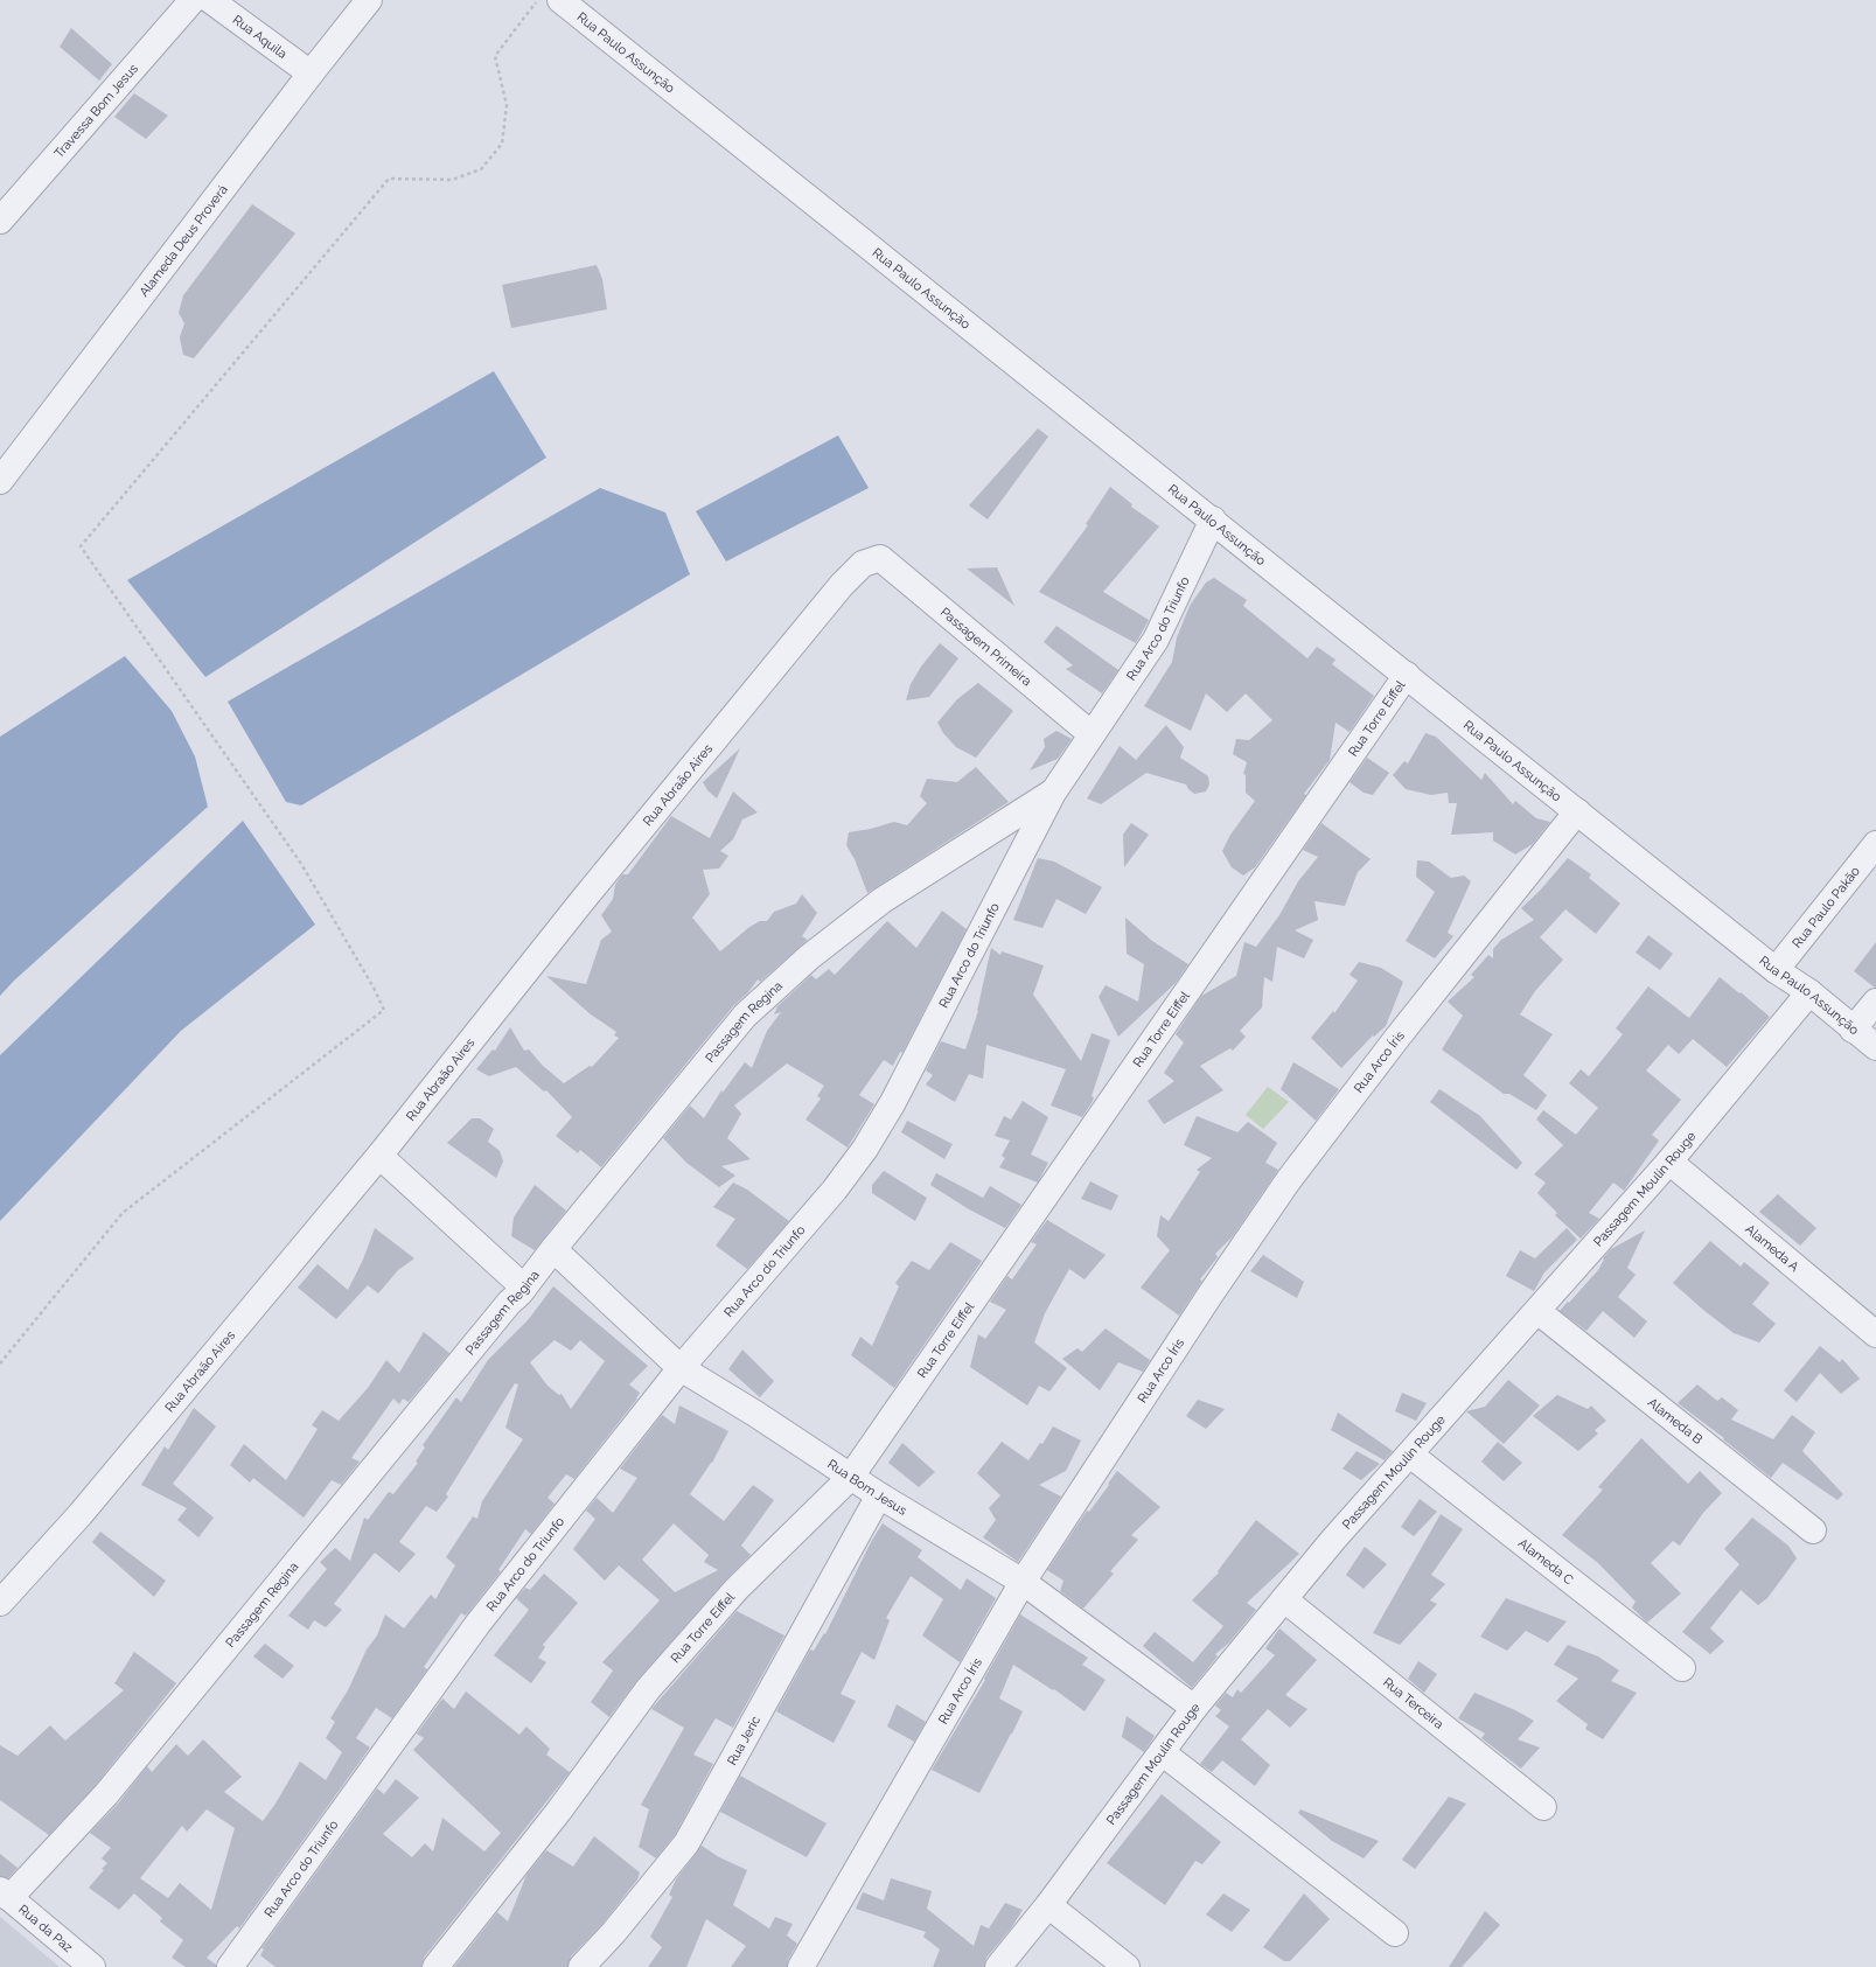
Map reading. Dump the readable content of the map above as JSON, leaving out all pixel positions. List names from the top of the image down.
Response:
{
  "streets": {
    "street": [
      "Rua Aquila",
      "Rua Paulo Assunção",
      "Travessa Bom Jesus",
      "Alameda Deus Proverá",
      "Rua Arco do Triunfo",
      "Passagem Primeira",
      "Rua Torre Eiffel",
      "Rua Abraão Aires",
      "Rua Paulo Pakão",
      "Passagem Regina",
      "Rua Arco Íris",
      "Passagem Moulin Rouge",
      "Alameda A",
      "Alameda B",
      "Rua Bom Jesus",
      "Alameda C",
      "Rua Terceira",
      "Rua Jeric",
      "Rua da Paz"
    ]
  },
  "crossings": [
    ["Rua Aquila", "Alameda Deus Proverá"],
    ["Rua Paulo Assunção", "Rua Arco do Triunfo"],
    ["Rua Paulo Assunção", "Rua Torre Eiffel"],
    ["Rua Paulo Assunção", "Rua Paulo Pakão"],
    ["Rua Paulo Assunção", "Rua Arco Íris"],
    ["Rua Paulo Assunção", "Passagem Moulin Rouge"],
    ["Rua Arco do Triunfo", "Passagem Primeira"],
    ["Rua Arco do Triunfo", "Passagem Regina"],
    ["Rua Arco do Triunfo", "Rua Bom Jesus"],
    ["Passagem Primeira", "Rua Abraão Aires"],
    ["Rua Torre Eiffel", "Rua Bom Jesus"],
    ["Passagem Regina", "Rua Bom Jesus"],
    ["Passagem Regina", "Rua da Paz"],
    ["Rua Arco Íris", "Rua Bom Jesus"],
    ["Passagem Moulin Rouge", "Alameda A"],
    ["Passagem Moulin Rouge", "Alameda B"],
    ["Passagem Moulin Rouge", "Rua Bom Jesus"],
    ["Passagem Moulin Rouge", "Alameda C"],
    ["Passagem Moulin Rouge", "Rua Terceira"],
    ["Rua Bom Jesus", "Rua Jeric"]
  ]
}
